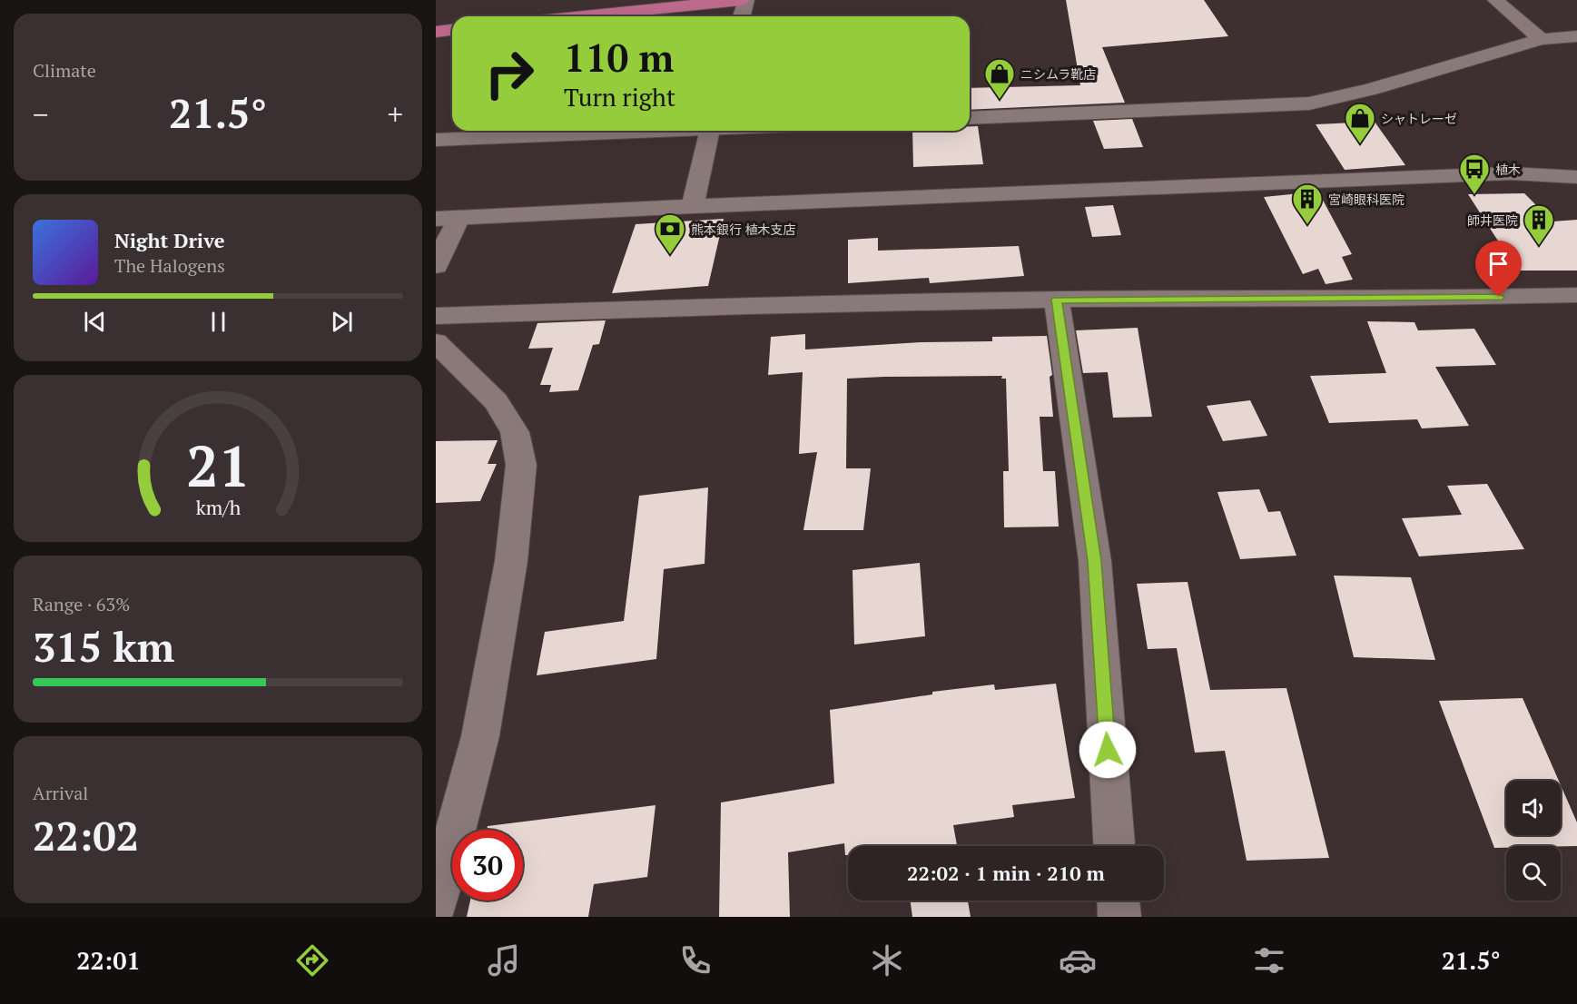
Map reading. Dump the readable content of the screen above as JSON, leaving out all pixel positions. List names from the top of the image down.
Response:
{
  "places": {
    "shop": ["ニシムラ靴店", "シャトレーゼ"],
    "bus stop": ["植木"],
    "building": ["宮崎眼科医院", "師井医院"],
    "bank": ["熊本銀行 植木支店"]
  },
  "page": {
    "tile": [
      "Climate",
      ["Range · 63%", "315 km"],
      ["Arrival", "22:02"]
    ],
    "turn": ["110 m", "Turn right"],
    "heat": ["−", "21.5°", "+"],
    "song": ["Night Drive", "The Halogens"],
    "limit": "30",
    "trip": "22:02 · 1 min · 210 m",
    "tabs": ["22:01", "21.5°"],
    "gauge": ["21", "km/h"]
  }
}
